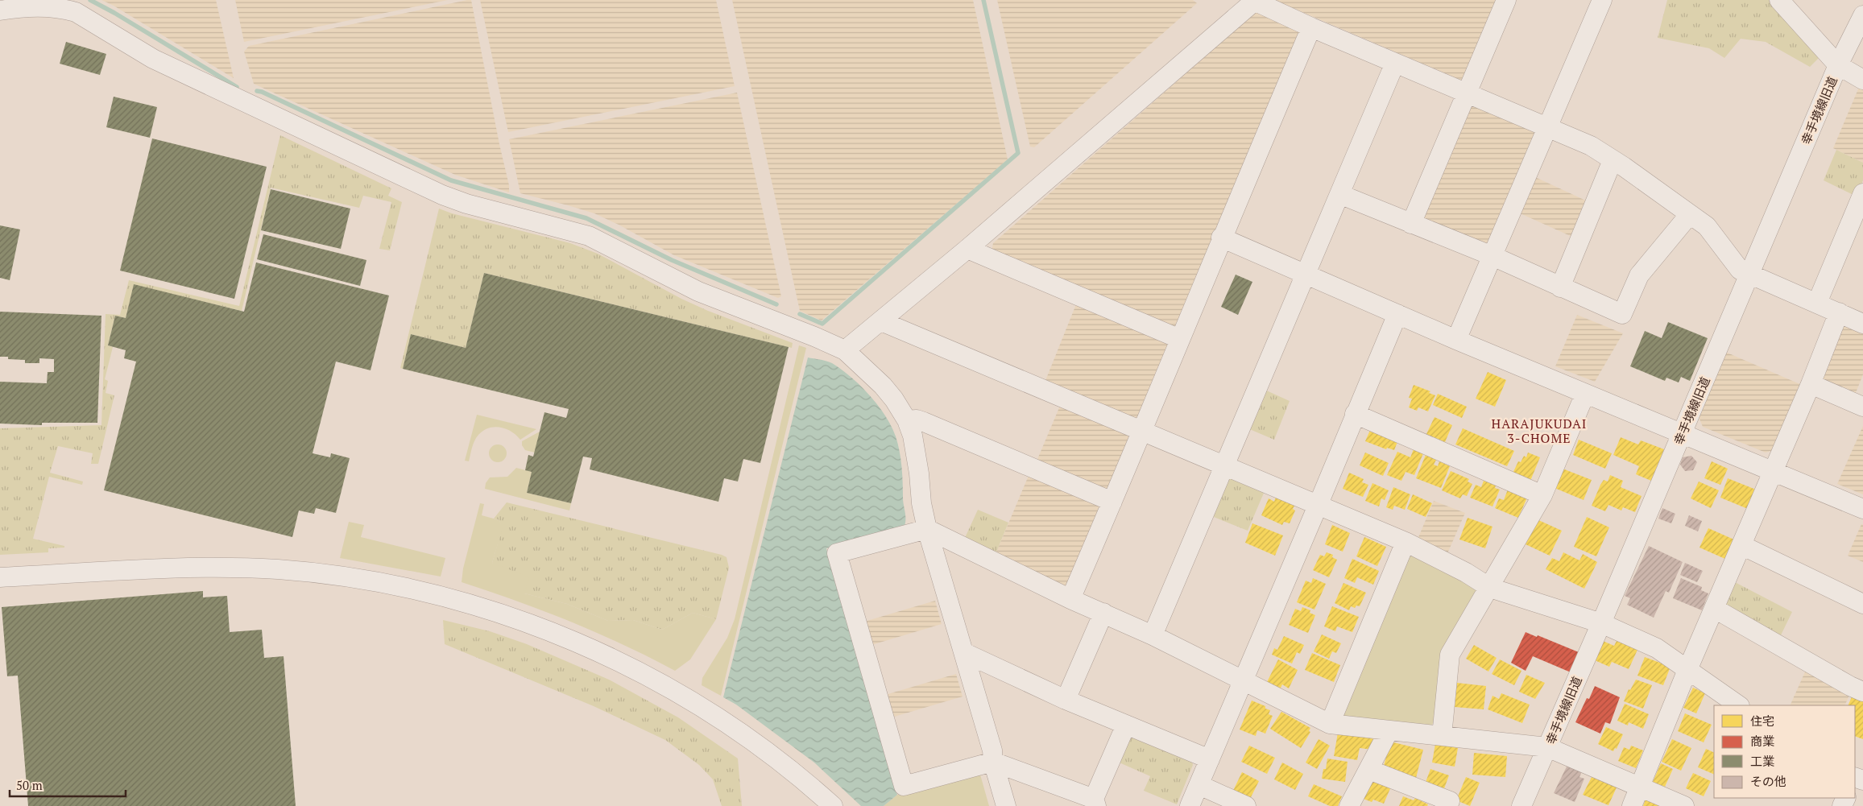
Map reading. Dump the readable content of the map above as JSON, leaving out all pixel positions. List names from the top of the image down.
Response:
{
  "streets": {
    "street": ["幸手境線旧道"]
  },
  "districts": ["HARAJUKUDAI 3-CHOME"],
  "legend": [
    "住宅",
    "商業",
    "工業",
    "その他"
  ],
  "scale_bar": "50 m"
}
